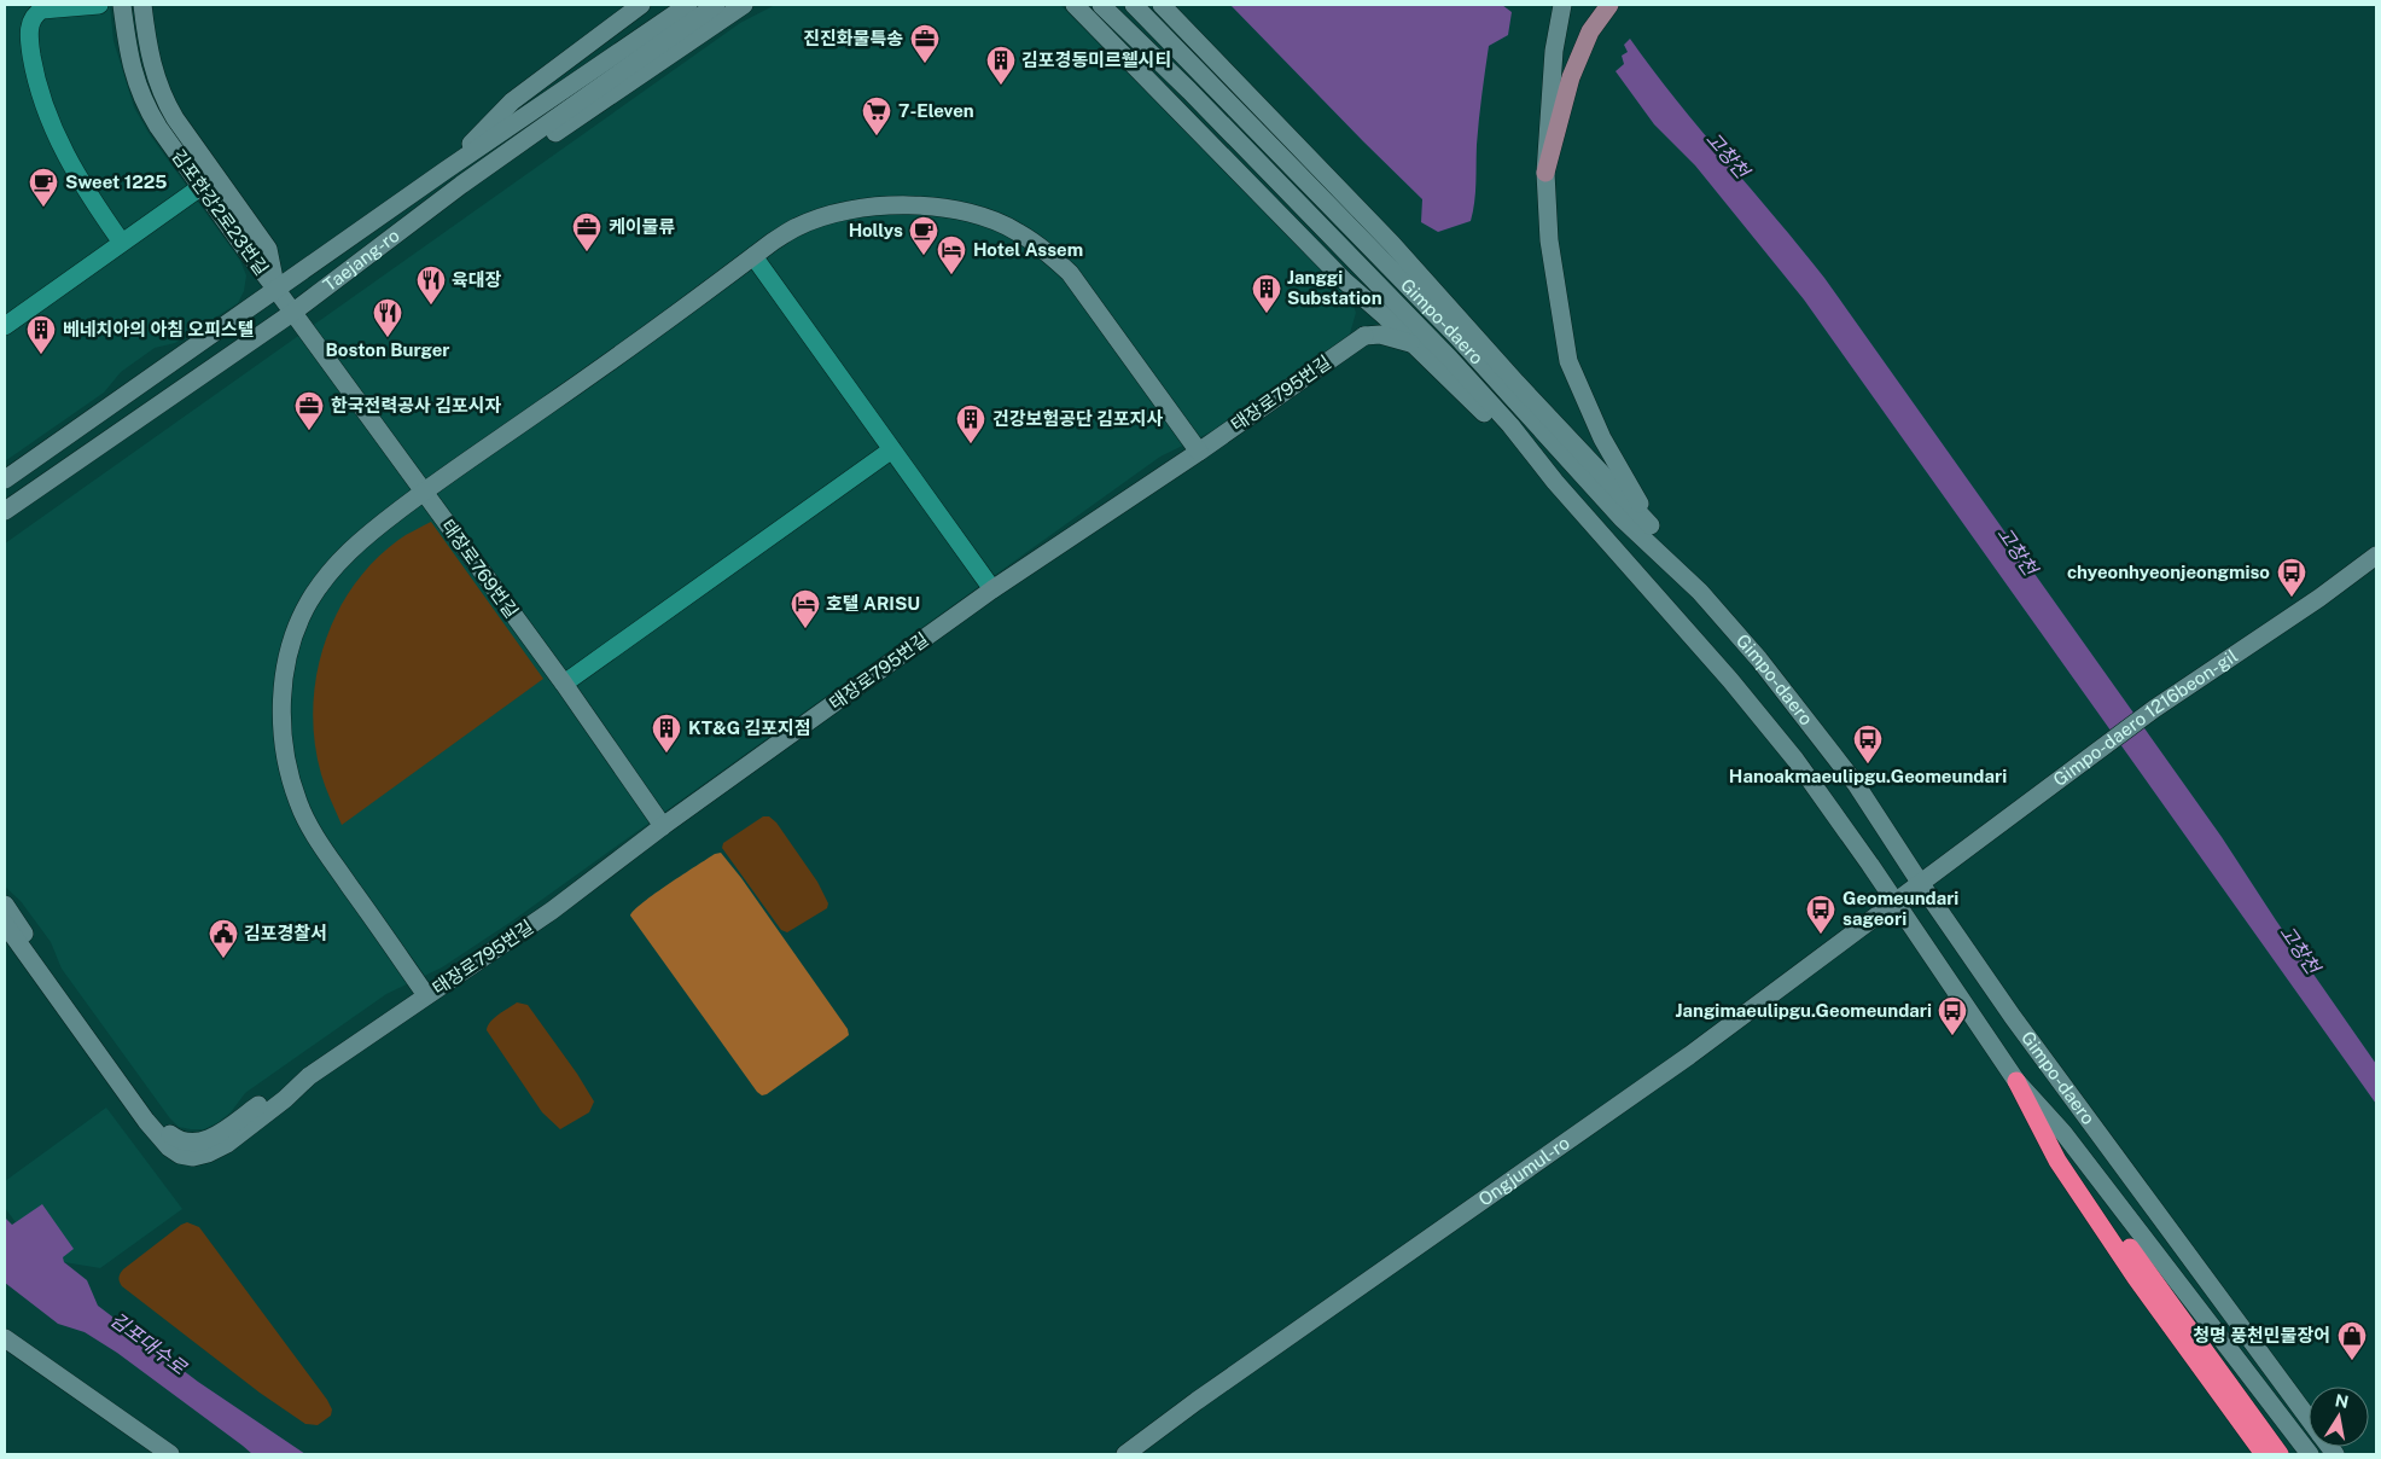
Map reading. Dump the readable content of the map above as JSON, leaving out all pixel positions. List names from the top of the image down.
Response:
{
  "streets": {
    "street": [
      "김포한강2로23번길",
      "Taejang-ro",
      "Gimpo-daero",
      "태장로795번길",
      "태장로769번길",
      "Gimpo-daero 1216beon-gil",
      "Ongjumul-ro"
    ]
  },
  "crossings": [
    ["김포한강2로23번길", "Taejang-ro"],
    ["김포한강2로23번길", "태장로769번길"],
    ["Taejang-ro", "태장로769번길"],
    ["Gimpo-daero", "Gimpo-daero 1216beon-gil"],
    ["Gimpo-daero", "Ongjumul-ro"],
    ["태장로795번길", "태장로769번길"],
    ["Gimpo-daero 1216beon-gil", "Ongjumul-ro"]
  ],
  "water": ["고창천", "김포대수로"],
  "places": {
    "office": ["진진화물특송", "케이물류", "한국전력공사 김포시자"],
    "building": [
      "김포경동미르웰시티",
      "Janggi Substation",
      "베네치아의 아침 오피스텔",
      "건강보험공단 김포지사",
      "KT&G 김포지점"
    ],
    "supermarket": ["7-Eleven"],
    "cafe": ["Sweet 1225", "Hollys"],
    "hotel": ["Hotel Assem", "호텔 ARISU"],
    "restaurant": ["육대장", "Boston Burger"],
    "bus stop": [
      "chyeonhyeonjeongmiso",
      "Hanoakmaeulipgu.Geomeundari",
      "Geomeundari sageori",
      "Jangimaeulipgu.Geomeundari"
    ],
    "public building": ["김포경찰서"],
    "shop": ["청명 풍천민물장어"]
  },
  "north": "top"
}
